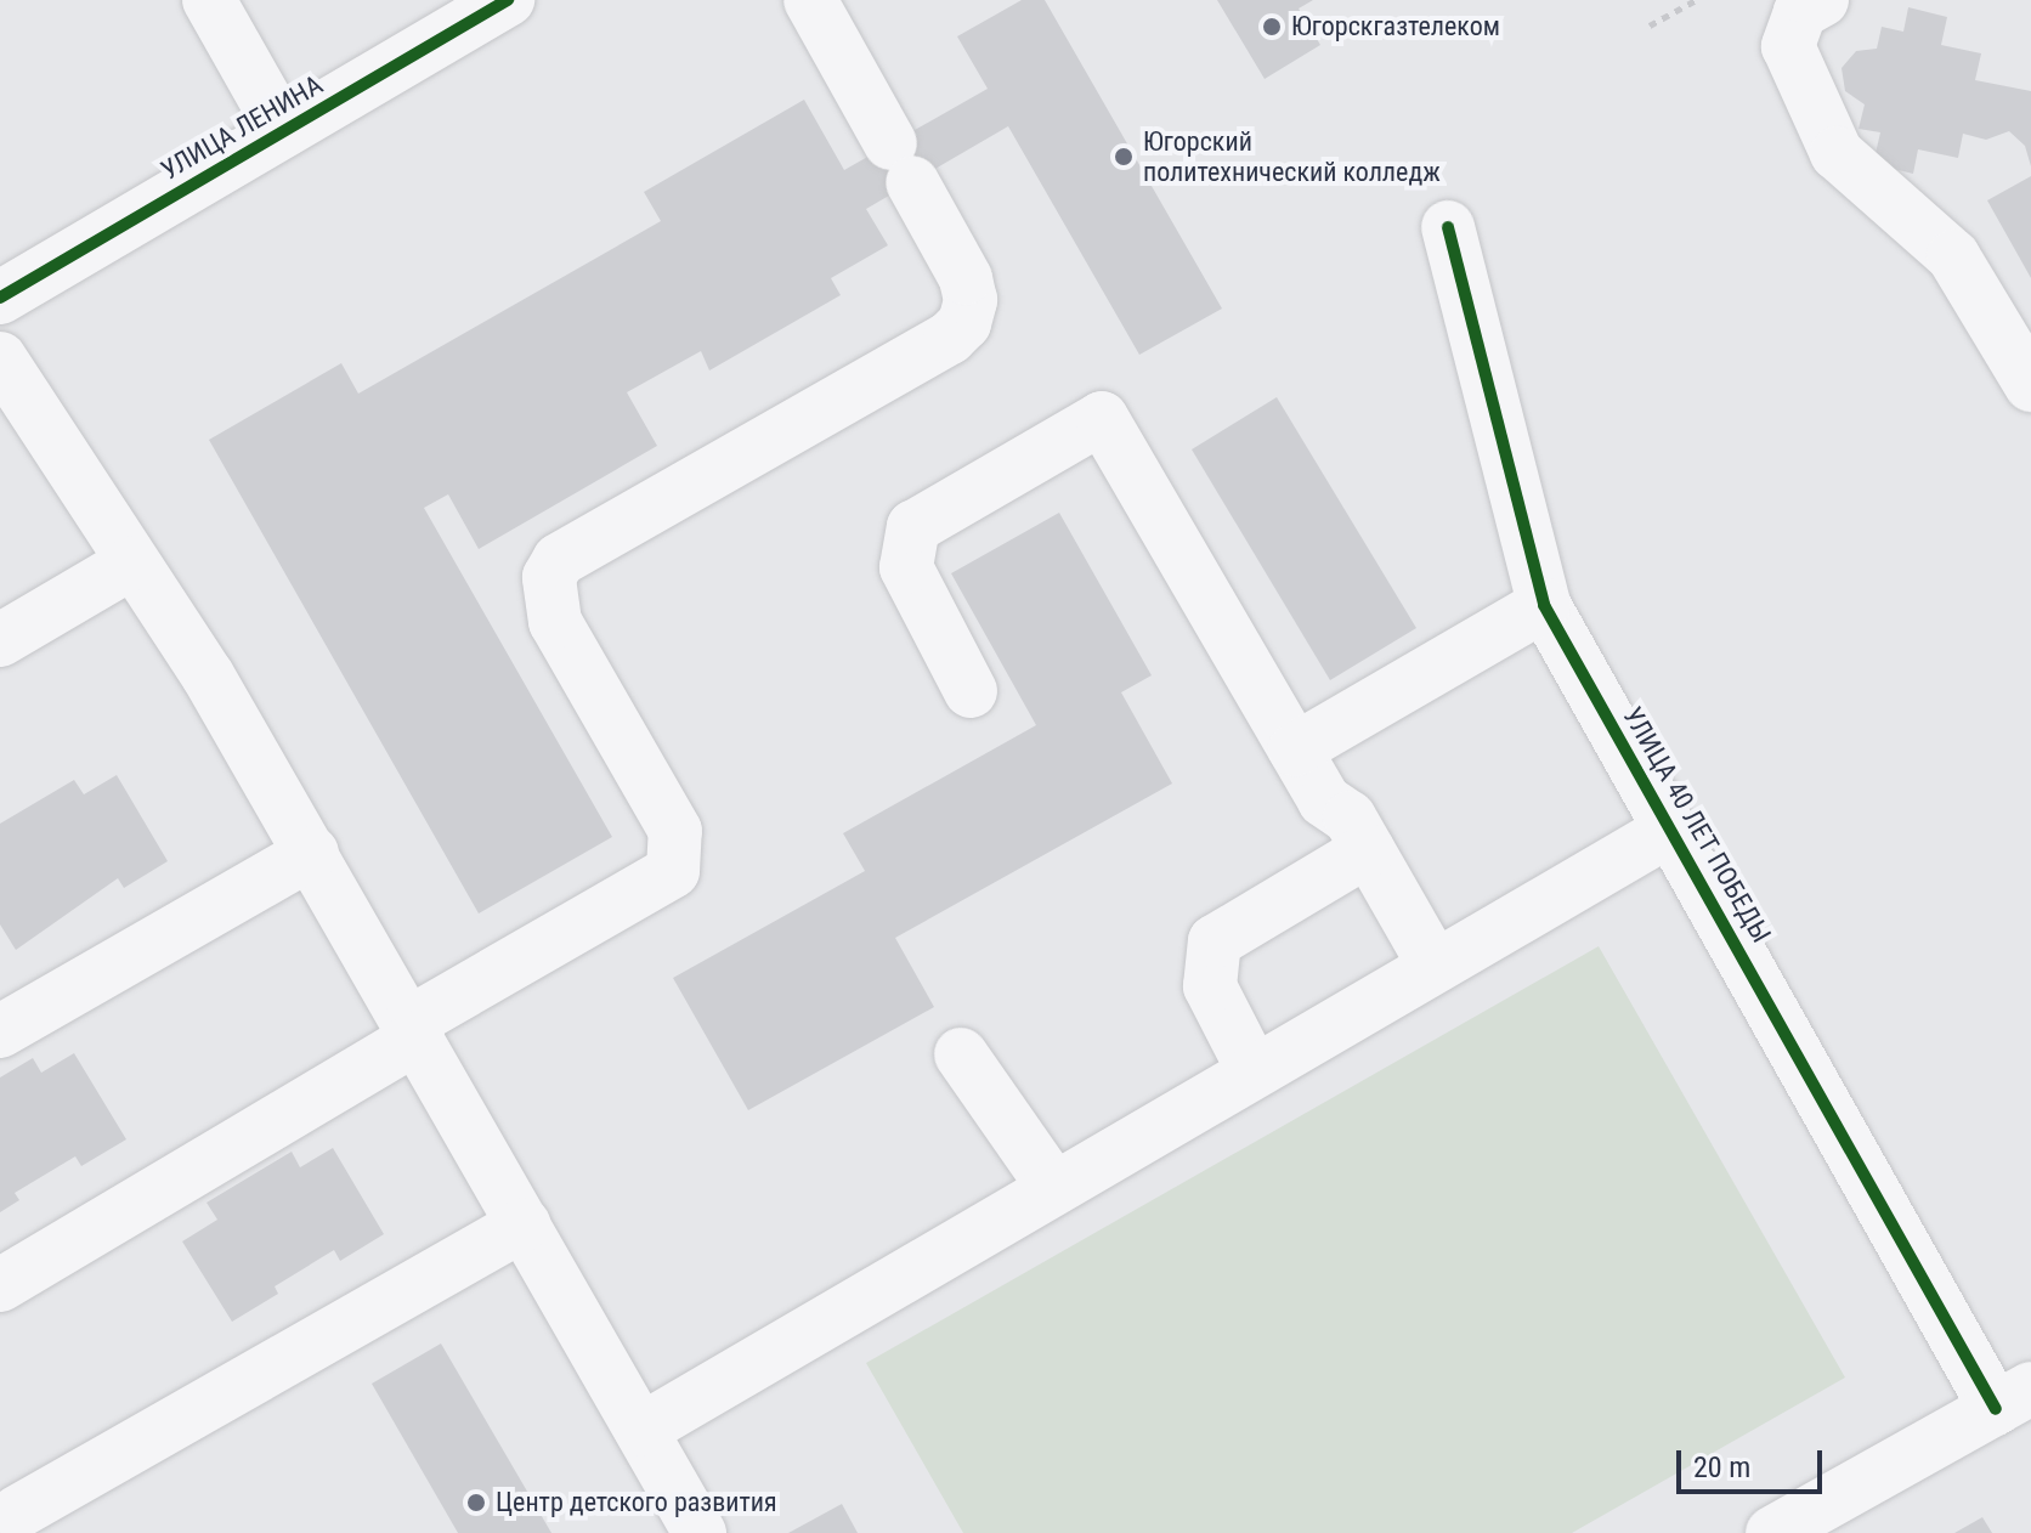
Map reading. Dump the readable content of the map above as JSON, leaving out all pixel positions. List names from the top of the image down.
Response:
{
  "streets": {
    "street": ["УЛИЦА ЛЕНИНА", "УЛИЦА 40 ЛЕТ ПОБЕДЫ"]
  },
  "places": ["Югорскгазтелеком", "Югорский политехнический колледж", "Центр детского развития"],
  "scale_bar": "20 m"
}
